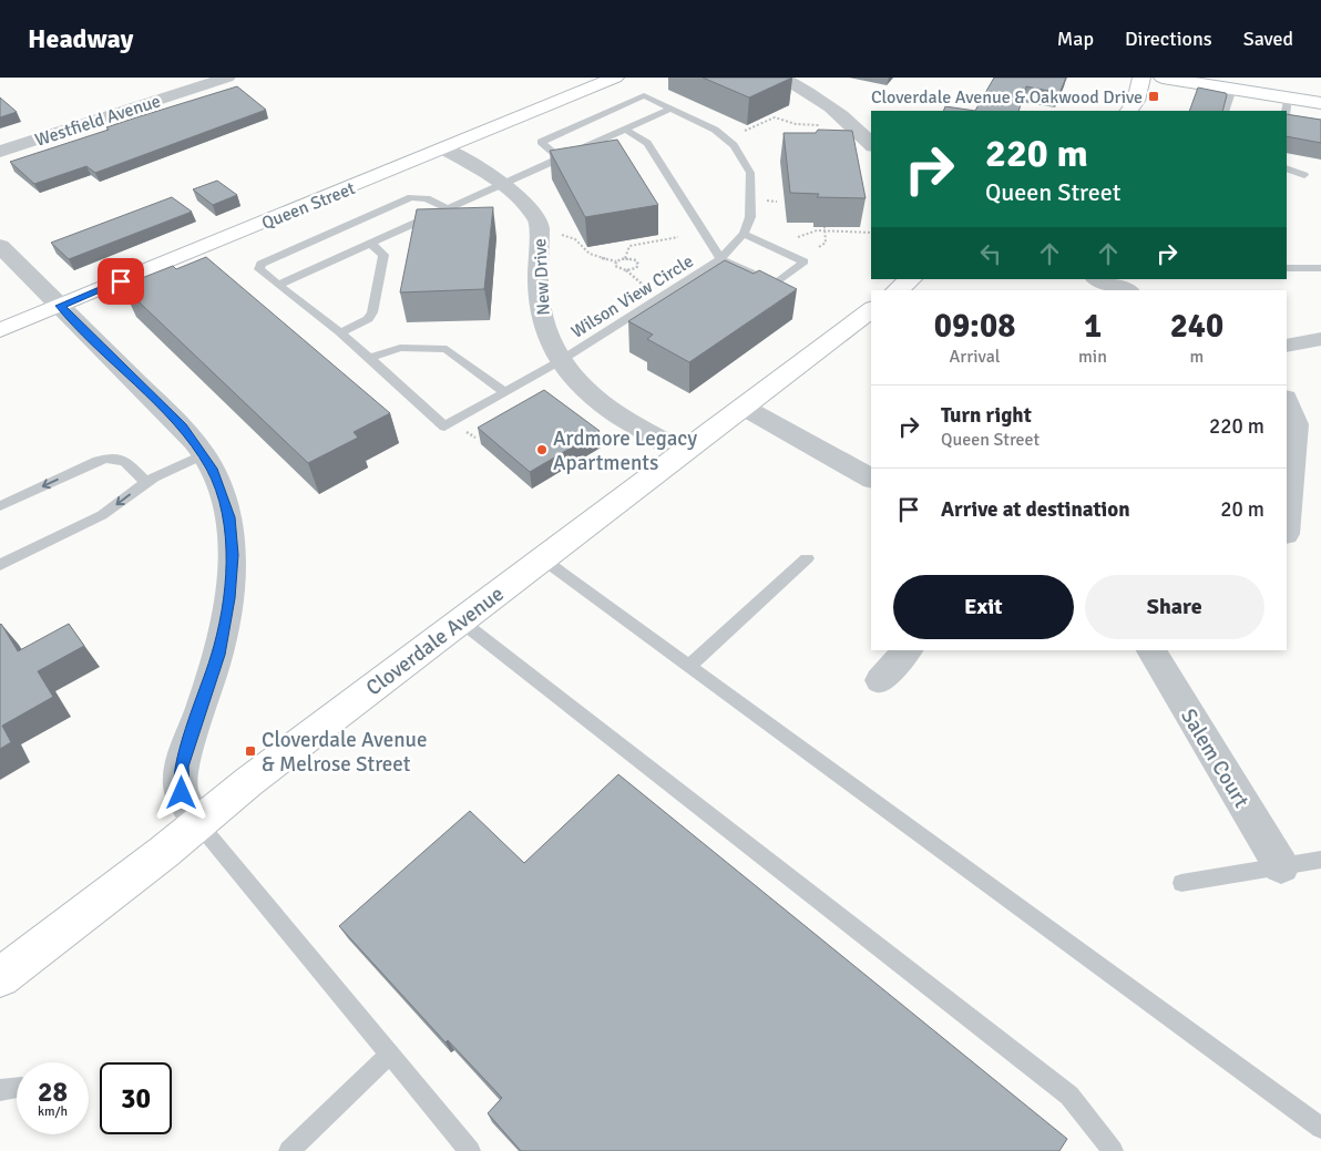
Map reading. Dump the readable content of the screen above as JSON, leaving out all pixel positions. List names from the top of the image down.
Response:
{
  "streets": {
    "street": [
      "Westfield Avenue",
      "Queen Street",
      "New Drive",
      "Cloverdale Avenue",
      "Salem Court"
    ],
    "lane": ["Wilson View Circle"]
  },
  "crossings": [
    ["Queen Street", "New Drive"],
    ["New Drive", "Wilson View Circle"],
    ["New Drive", "Cloverdale Avenue"]
  ],
  "places": {
    "transit": ["Cloverdale Avenue & Oakwood Drive", "Cloverdale Avenue & Melrose Street"],
    "other": ["Ardmore Legacy Apartments"]
  },
  "page": {
    "header": "Headway",
    "nav": ["Map", "Directions", "Saved"],
    "turn": ["220 m", "Queen Street"],
    "eta": [
      "09:08",
      "Arrival",
      "1",
      "min",
      "240",
      "m"
    ],
    "list": [
      {
        "name": "Turn right",
        "note": "Queen Street",
        "value": "220 m"
      },
      {
        "name": "Arrive at destination",
        "value": "20 m"
      }
    ],
    "buttons": ["Exit", "Share"],
    "speed": "28 km/h",
    "limit": "30"
  }
}
